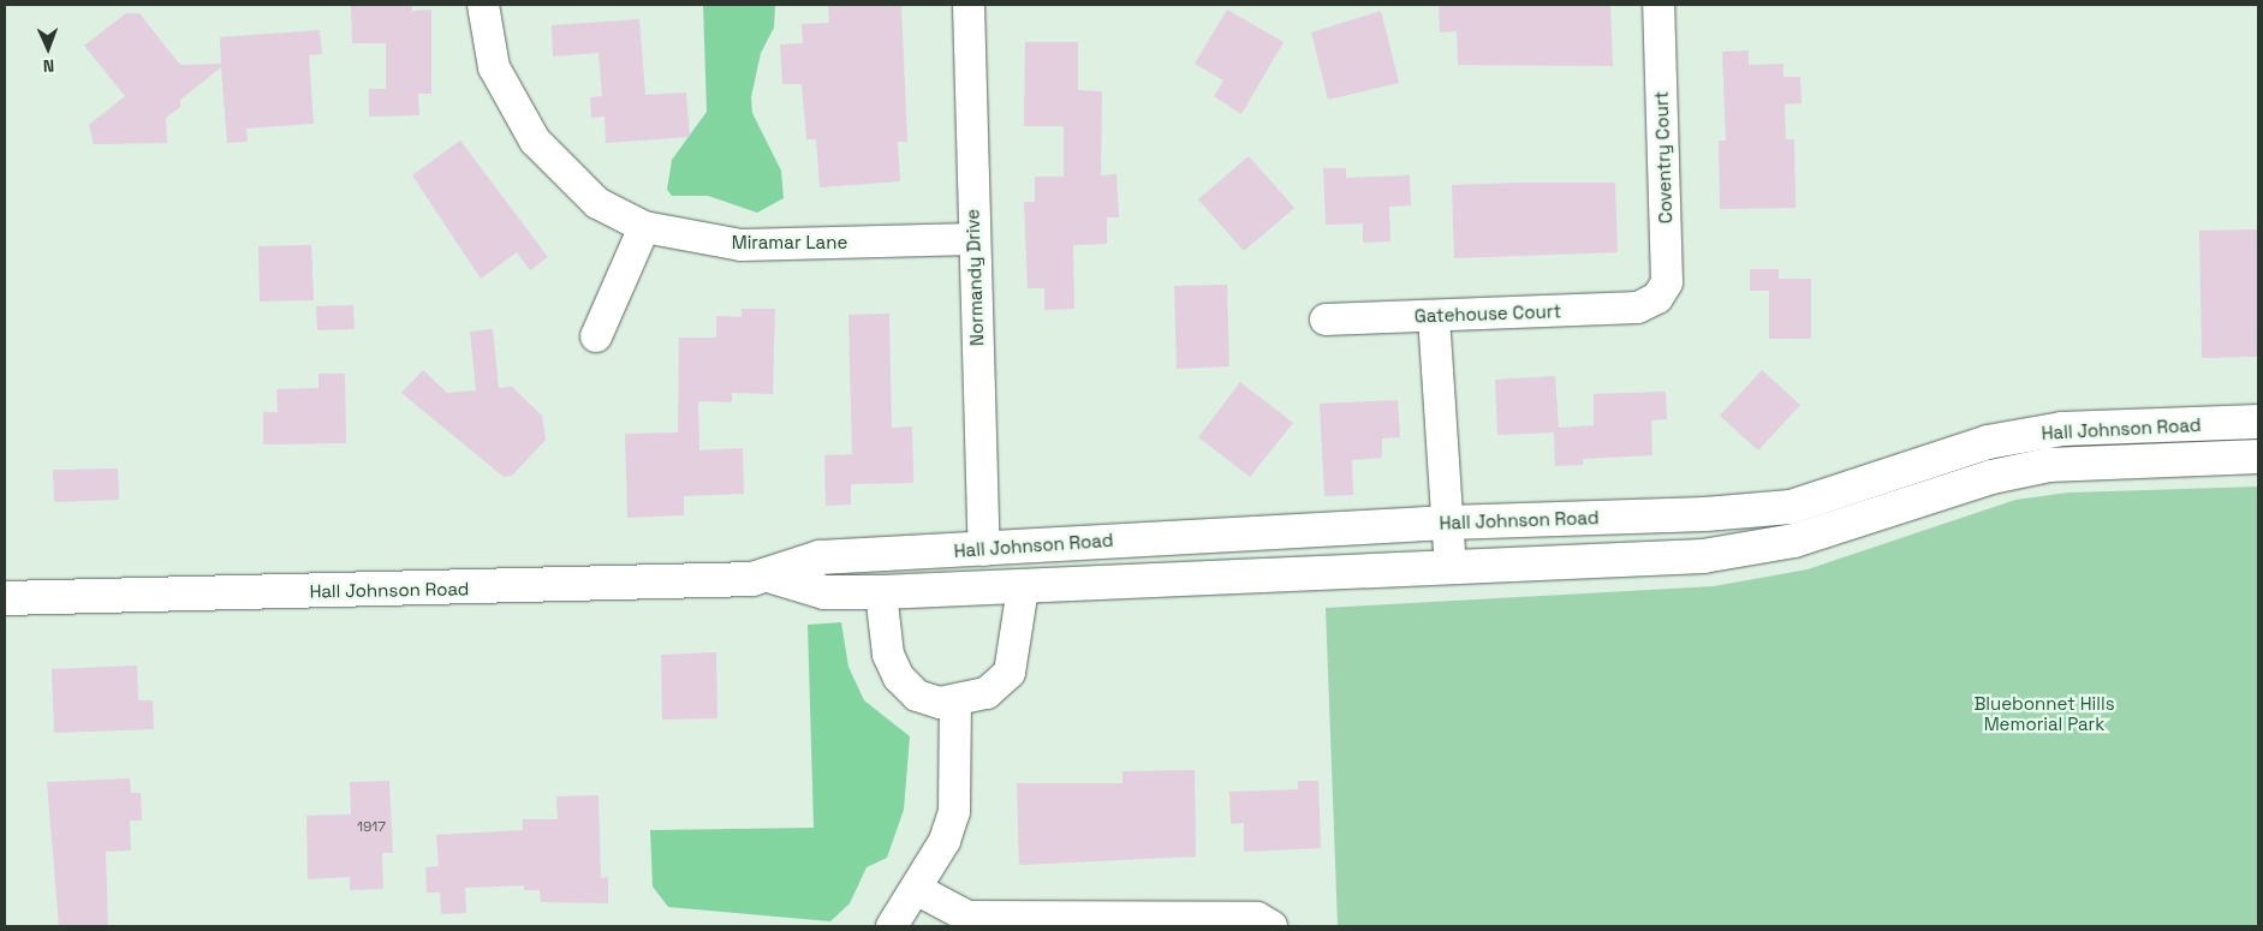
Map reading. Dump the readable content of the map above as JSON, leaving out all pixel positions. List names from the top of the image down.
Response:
{
  "streets": {
    "main road": ["Hall Johnson Road"],
    "street": [
      "Coventry Court",
      "Miramar Lane",
      "Normandy Drive",
      "Gatehouse Court"
    ]
  },
  "crossings": [
    ["Coventry Court", "Gatehouse Court"],
    ["Miramar Lane", "Normandy Drive"],
    ["Normandy Drive", "Hall Johnson Road"]
  ],
  "parks": ["Bluebonnet Hills Memorial Park"],
  "house_numbers": ["1917"],
  "north": "bottom"
}
